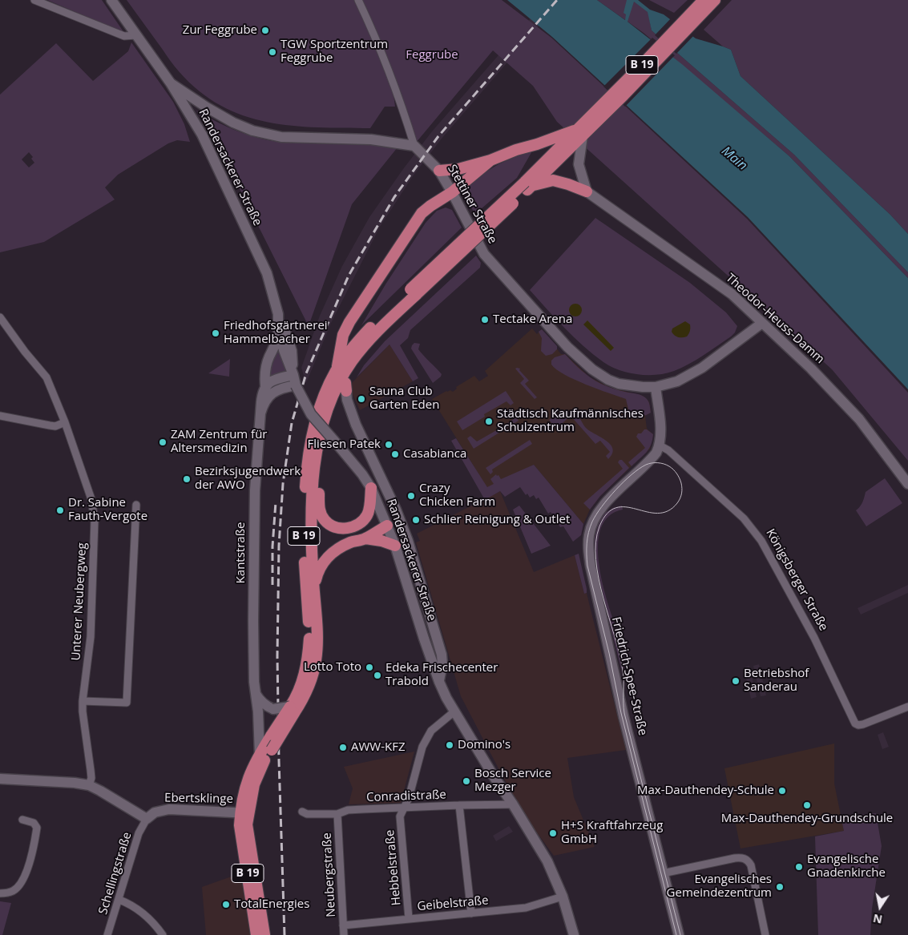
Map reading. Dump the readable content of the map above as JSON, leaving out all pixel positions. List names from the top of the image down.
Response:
{
  "streets": {
    "main road": [
      "B 19",
      "Randersackerer Straße",
      "Stettiner Straße",
      "Theodor-Heuss-Damm",
      "Kantstraße",
      "Friedrich-Spee-Straße",
      "Ebertsklinge"
    ],
    "street": [
      "Königsberger Straße",
      "Unterer Neubergweg",
      "Conradistraße",
      "Hebbelstraße",
      "Schellingstraße",
      "Neubergstraße",
      "Geibelstraße"
    ]
  },
  "crossings": [
    ["B 19", "Kantstraße"],
    ["B 19", "Ebertsklinge"],
    ["Randersackerer Straße", "Kantstraße"],
    ["Randersackerer Straße", "Conradistraße"],
    ["Randersackerer Straße", "Hebbelstraße"],
    ["Randersackerer Straße", "Geibelstraße"],
    ["Stettiner Straße", "Theodor-Heuss-Damm"],
    ["Königsberger Straße", "Friedrich-Spee-Straße"],
    ["Conradistraße", "Hebbelstraße"],
    ["Conradistraße", "Neubergstraße"],
    ["Ebertsklinge", "Schellingstraße"],
    ["Hebbelstraße", "Geibelstraße"],
    ["Neubergstraße", "Geibelstraße"]
  ],
  "water": ["Main"],
  "parks": ["Feggrube"],
  "places": [
    "Zur Feggrube",
    "TGW Sportzentrum Feggrube",
    "Tectake Arena",
    "Friedhofsgärtnerei Hammelbacher",
    "Sauna Club Garten Eden",
    "Städtisch Kaufmännisches Schulzentrum",
    "ZAM Zentrum für Altersmedizin",
    "Fliesen Patek",
    "Casabianca",
    "Bezirksjugendwerk der AWO",
    "Crazy Chicken Farm",
    "Dr. Sabine Fauth-Vergote",
    "Schlier Reinigung & Outlet",
    "Lotto Toto",
    "Edeka Frischecenter Trabold",
    "Betriebshof Sanderau",
    "Domino's",
    "AWW-KFZ",
    "Bosch Service Mezger",
    "Max-Dauthendey-Schule",
    "Max-Dauthendey-Grundschule",
    "H+S Kraftfahrzeug GmbH",
    "Evangelische Gnadenkirche",
    "Evangelisches Gemeindezentrum",
    "TotalEnergies"
  ],
  "north": "bottom"
}
